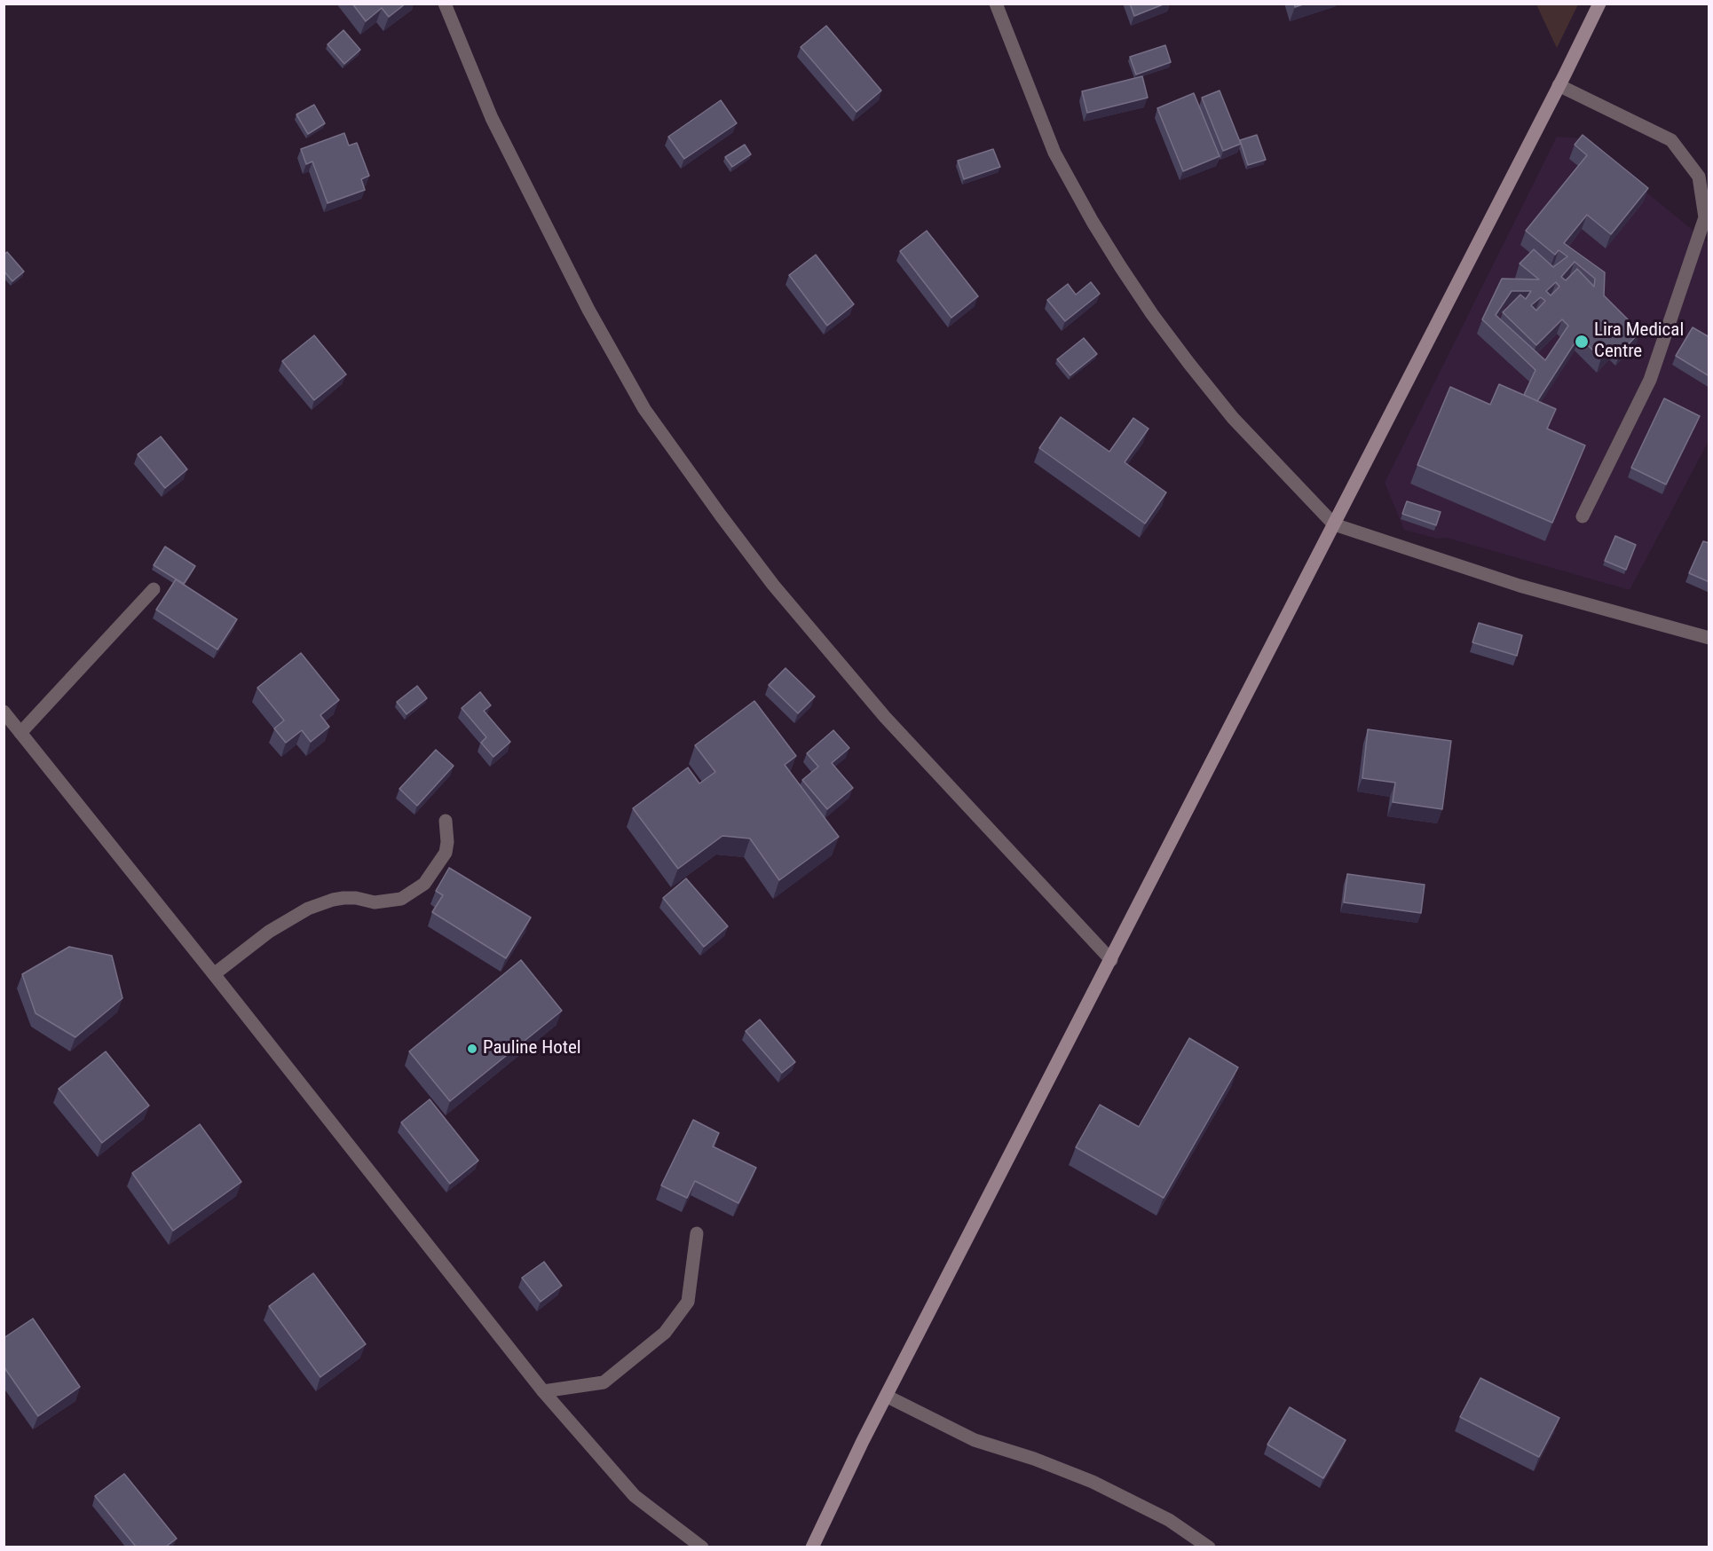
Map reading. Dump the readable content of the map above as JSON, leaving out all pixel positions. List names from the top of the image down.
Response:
{
  "places": ["Lira Medical Centre", "Pauline Hotel"]
}
